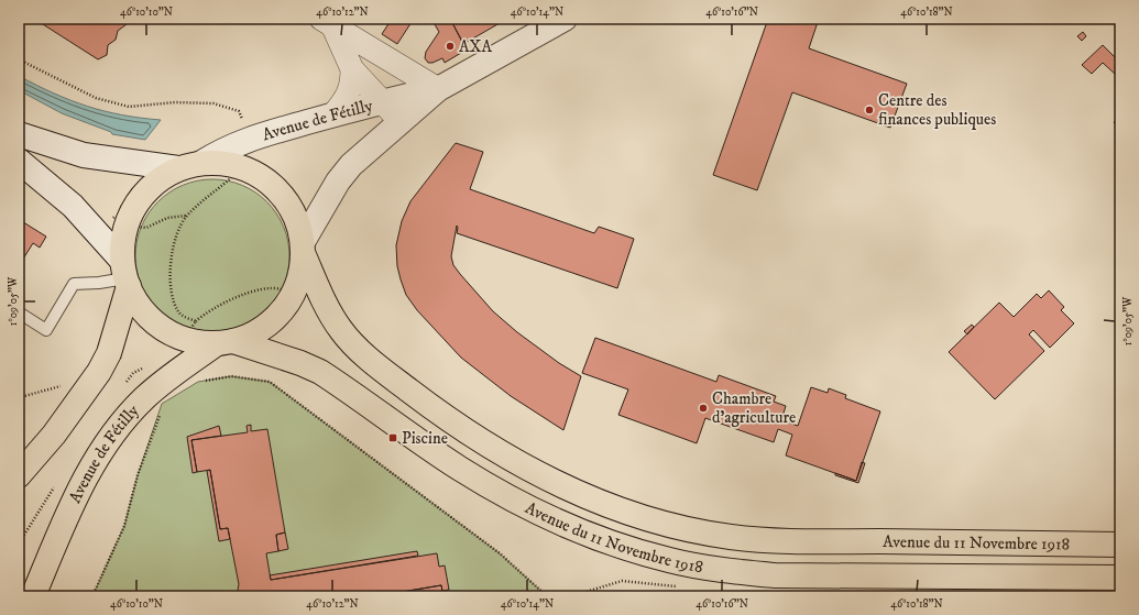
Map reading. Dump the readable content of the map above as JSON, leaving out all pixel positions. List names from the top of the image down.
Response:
{
  "streets": {
    "main road": ["Avenue de Fétilly", "Avenue du 11 Novembre 1918"]
  },
  "crossings": [
    ["Avenue de Fétilly", "Avenue du 11 Novembre 1918"]
  ],
  "places": {
    "other": ["AXA", "Centre des finances publiques", "Chambre d'agriculture"],
    "transit": ["Piscine"]
  },
  "coordinates": [
    "46°10'10\"N",
    "46°10'12\"N",
    "46°10'14\"N",
    "46°10'16\"N",
    "46°10'18\"N",
    "1°09'05\"W"
  ]
}
